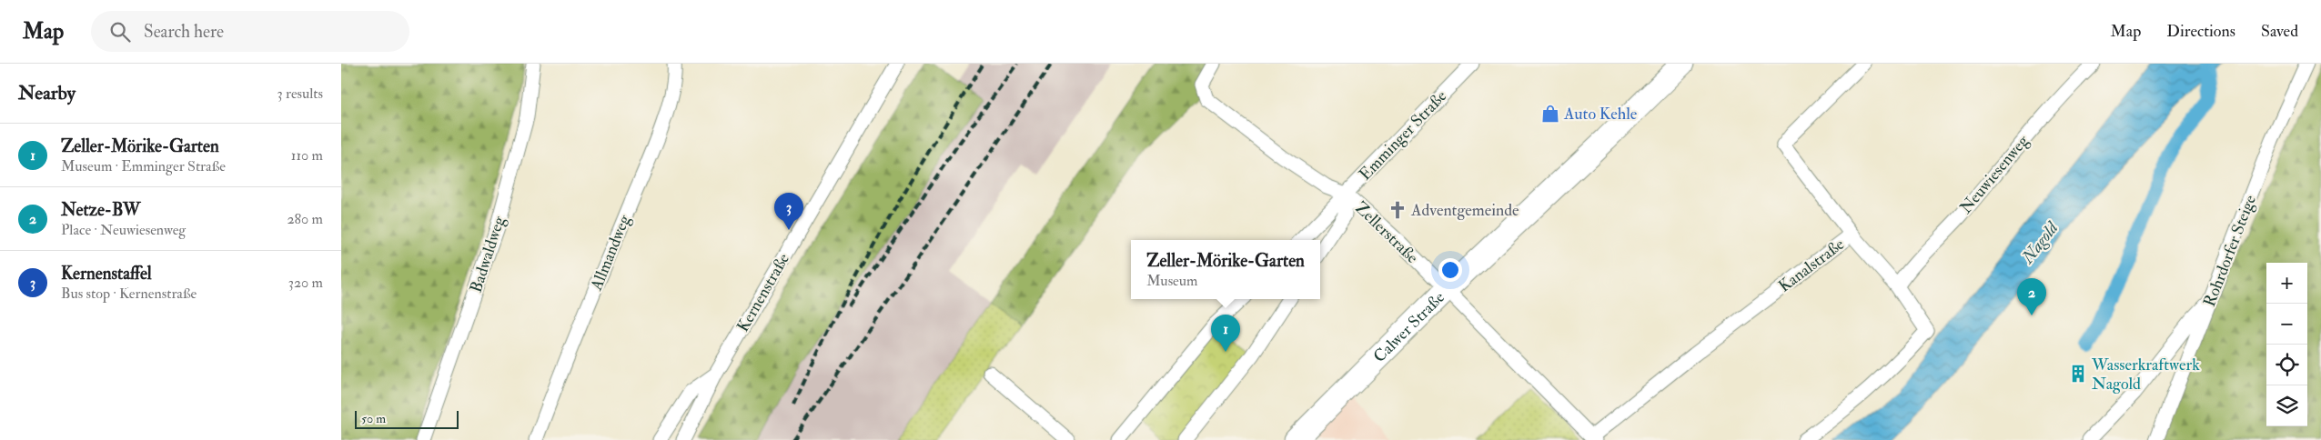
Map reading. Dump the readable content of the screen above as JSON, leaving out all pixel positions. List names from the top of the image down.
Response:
{
  "streets": {
    "main road": ["Calwer Straße"],
    "street": [
      "Emminger Straße",
      "Neuwiesenweg",
      "Zellerstraße",
      "Rohrdorfer Steige",
      "Allmandweg",
      "Badwaldweg",
      "Kanalstraße",
      "Kernenstraße"
    ]
  },
  "crossings": [
    ["Emminger Straße", "Zellerstraße"],
    ["Zellerstraße", "Kanalstraße"],
    ["Zellerstraße", "Calwer Straße"]
  ],
  "water": ["Nagold"],
  "places": {
    "shop": ["Auto Kehle"],
    "church": ["Adventgemeinde"],
    "building": ["Wasserkraftwerk Nagold"]
  },
  "scale_bar": "50 m",
  "page": {
    "header": "Map",
    "search": "Search here",
    "nav": ["Map", "Directions", "Saved"],
    "heading": ["Nearby", "3 results"],
    "list": [
      {
        "mark": "1",
        "name": "Zeller-Mörike-Garten",
        "note": "Museum · Emminger Straße",
        "value": "110 m"
      },
      {
        "mark": "2",
        "name": "Netze-BW",
        "note": "Place · Neuwiesenweg",
        "value": "280 m"
      },
      {
        "mark": "3",
        "name": "Kernenstaffel",
        "note": "Bus stop · Kernenstraße",
        "value": "320 m"
      }
    ],
    "pins": ["3", "2", "1"],
    "popup": ["Zeller-Mörike-Garten", "Museum"],
    "map_buttons": ["+", "−"],
    "scale": "50 m"
  }
}
